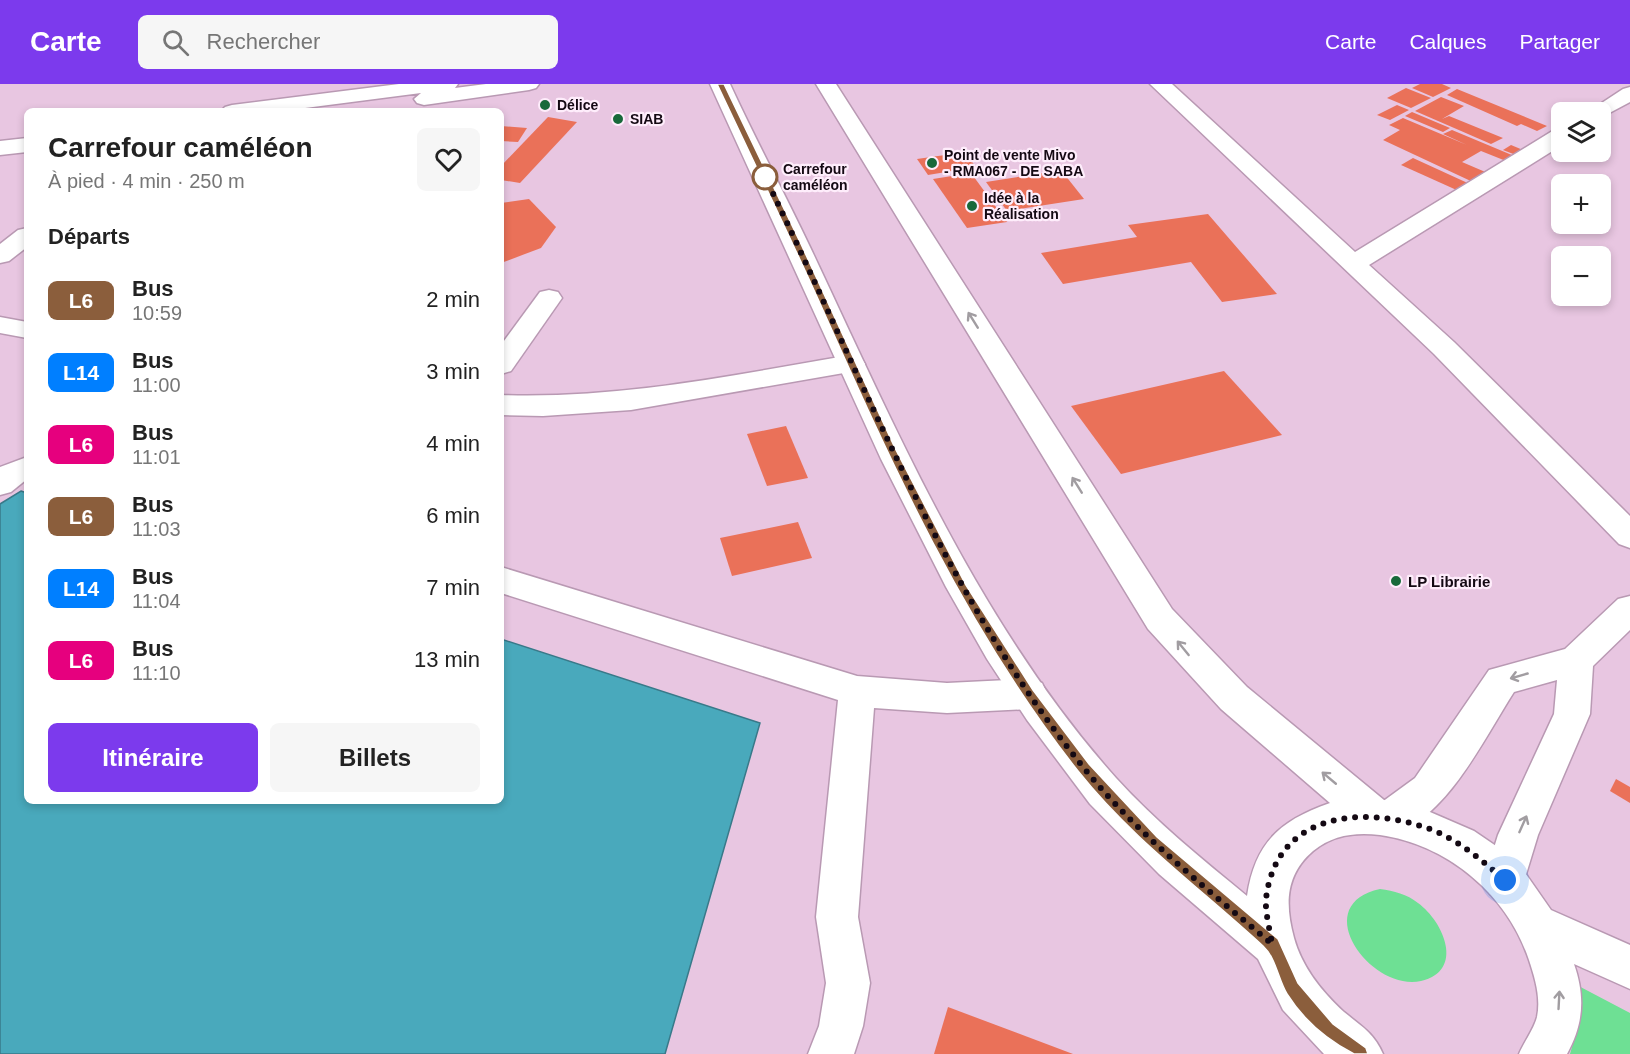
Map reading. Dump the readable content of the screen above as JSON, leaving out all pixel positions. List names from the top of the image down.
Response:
{
  "places": [
    "Délice",
    "SIAB",
    "Point de vente Mivo - RMA067 - DE SABA",
    "Carrefour caméléon",
    "Idée à la Réalisation",
    "LP Librairie"
  ],
  "lines": ["bus line L6"],
  "page": {
    "header": "Carte",
    "search": "Rechercher",
    "nav": ["Carte", "Calques", "Partager"],
    "map_buttons": ["+", "−"],
    "heading": [
      ["Carrefour caméléon", "À pied · 4 min · 250 m"],
      "Départs"
    ],
    "list": [
      {
        "mark": "L6",
        "name": "Bus",
        "note": "10:59",
        "value": "2 min"
      },
      {
        "mark": "L14",
        "name": "Bus",
        "note": "11:00",
        "value": "3 min"
      },
      {
        "mark": "L6",
        "name": "Bus",
        "note": "11:01",
        "value": "4 min"
      },
      {
        "mark": "L6",
        "name": "Bus",
        "note": "11:03",
        "value": "6 min"
      },
      {
        "mark": "L14",
        "name": "Bus",
        "note": "11:04",
        "value": "7 min"
      },
      {
        "mark": "L6",
        "name": "Bus",
        "note": "11:10",
        "value": "13 min"
      }
    ],
    "buttons": ["Itinéraire", "Billets"]
  }
}
